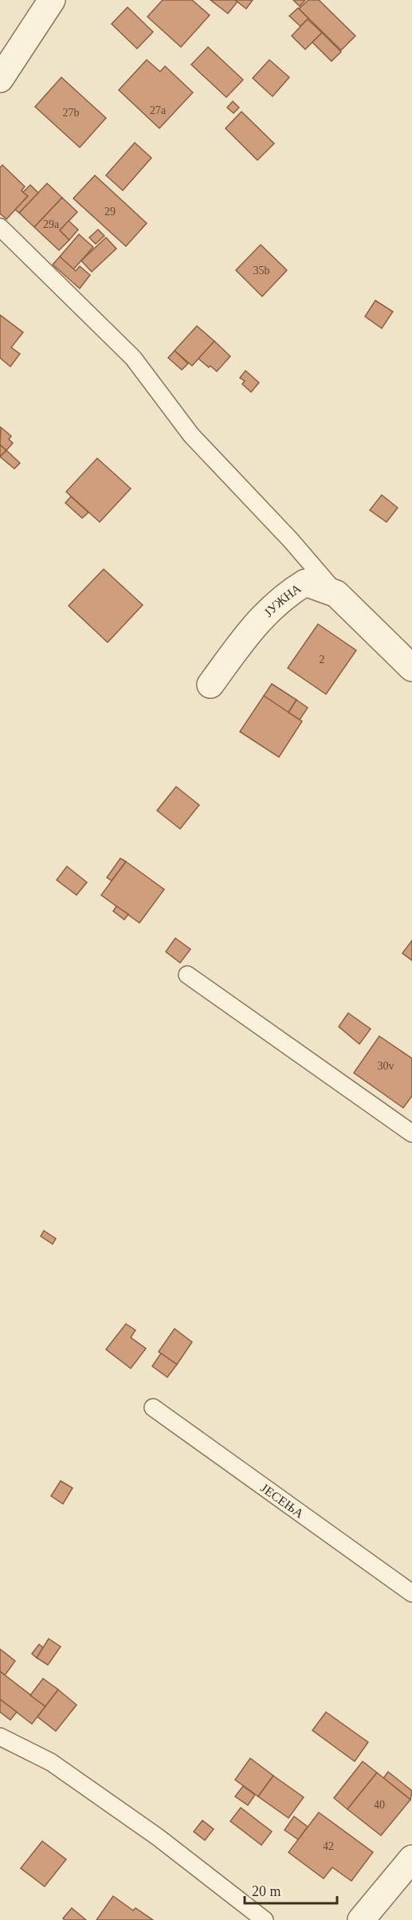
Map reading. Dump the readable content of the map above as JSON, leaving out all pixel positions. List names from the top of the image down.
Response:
{
  "streets": {
    "street": ["ЈУЖНА"],
    "lane": ["ЈЕСЕЊА"]
  },
  "house_numbers": [
    "27a",
    "27b",
    "29",
    "29a",
    "35b",
    "2",
    "30v",
    "40",
    "42"
  ],
  "scale_bar": "20 m"
}
